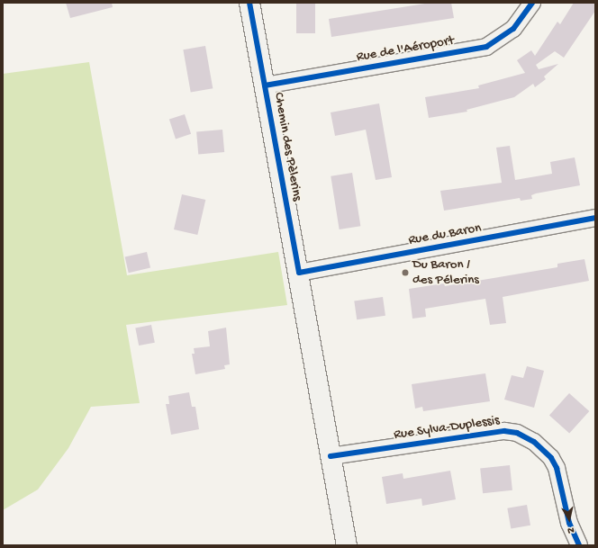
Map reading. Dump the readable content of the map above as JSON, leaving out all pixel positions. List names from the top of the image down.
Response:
{
  "streets": {
    "street": [
      "Rue de l'Aéroport",
      "Chemin des Pèlerins",
      "Rue du Baron",
      "Rue Sylva-Duplessis"
    ]
  },
  "crossings": [
    ["Rue de l'Aéroport", "Chemin des Pèlerins"],
    ["Chemin des Pèlerins", "Rue du Baron"],
    ["Chemin des Pèlerins", "Rue Sylva-Duplessis"]
  ],
  "places": ["Du Baron / des Pélerins"],
  "north": "bottom"
}
